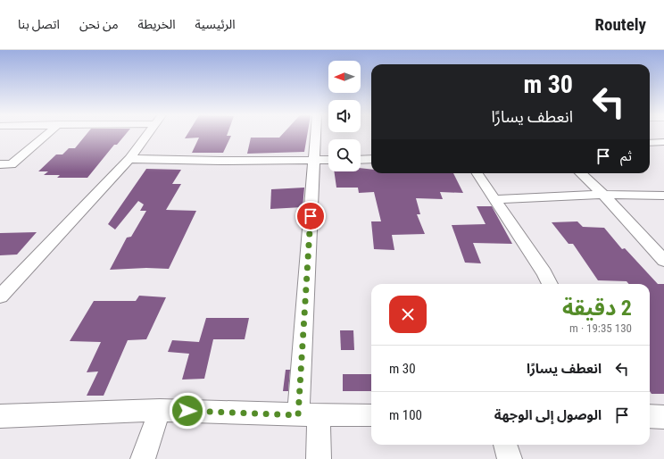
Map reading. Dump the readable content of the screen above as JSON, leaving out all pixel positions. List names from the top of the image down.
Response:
{
  "north": "left",
  "page": {
    "header": "Routely",
    "nav": [
      "الرئيسية",
      "الخريطة",
      "من نحن",
      "اتصل بنا"
    ],
    "turn": ["30 m", "انعطف يسارًا"],
    "then": "ثم",
    "heading": ["2 دقيقة", "130 m · 19:35"],
    "list": [
      {
        "name": "انعطف يسارًا",
        "value": "30 m"
      },
      {
        "name": "الوصول إلى الوجهة",
        "value": "100 m"
      }
    ]
  }
}
